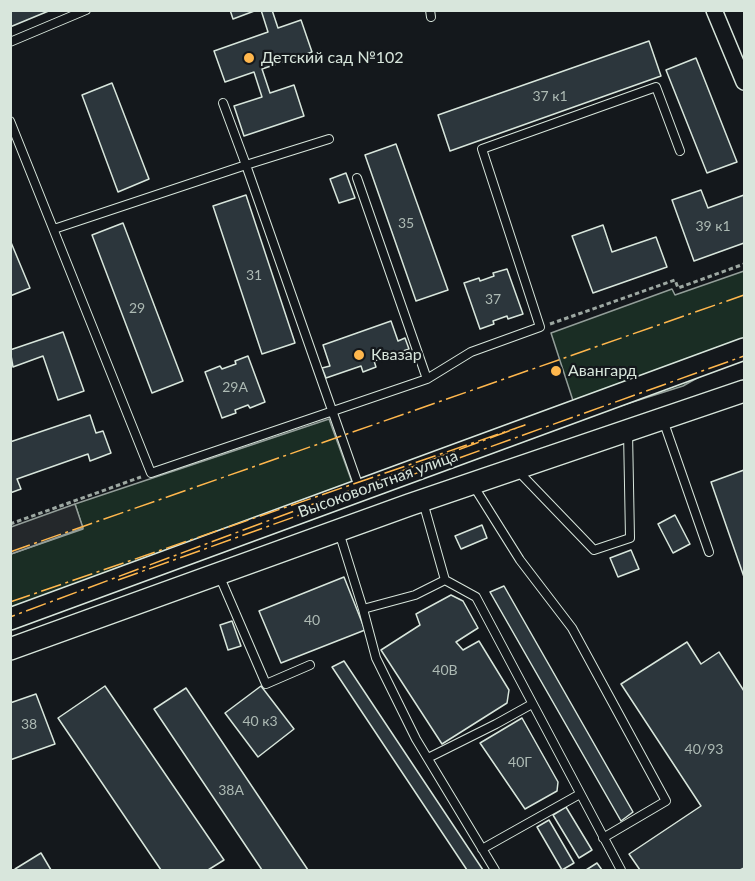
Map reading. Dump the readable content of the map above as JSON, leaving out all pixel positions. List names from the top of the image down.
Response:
{
  "streets": {
    "street": ["Высоковольтная улица"]
  },
  "places": ["Детский сад №102", "Квазар", "Авангард"],
  "house_numbers": [
    "37 к1",
    "35",
    "39 к1",
    "31",
    "37",
    "29",
    "29А",
    "40",
    "40В",
    "40 к3",
    "38",
    "40/93",
    "40Г",
    "38А"
  ]
}
